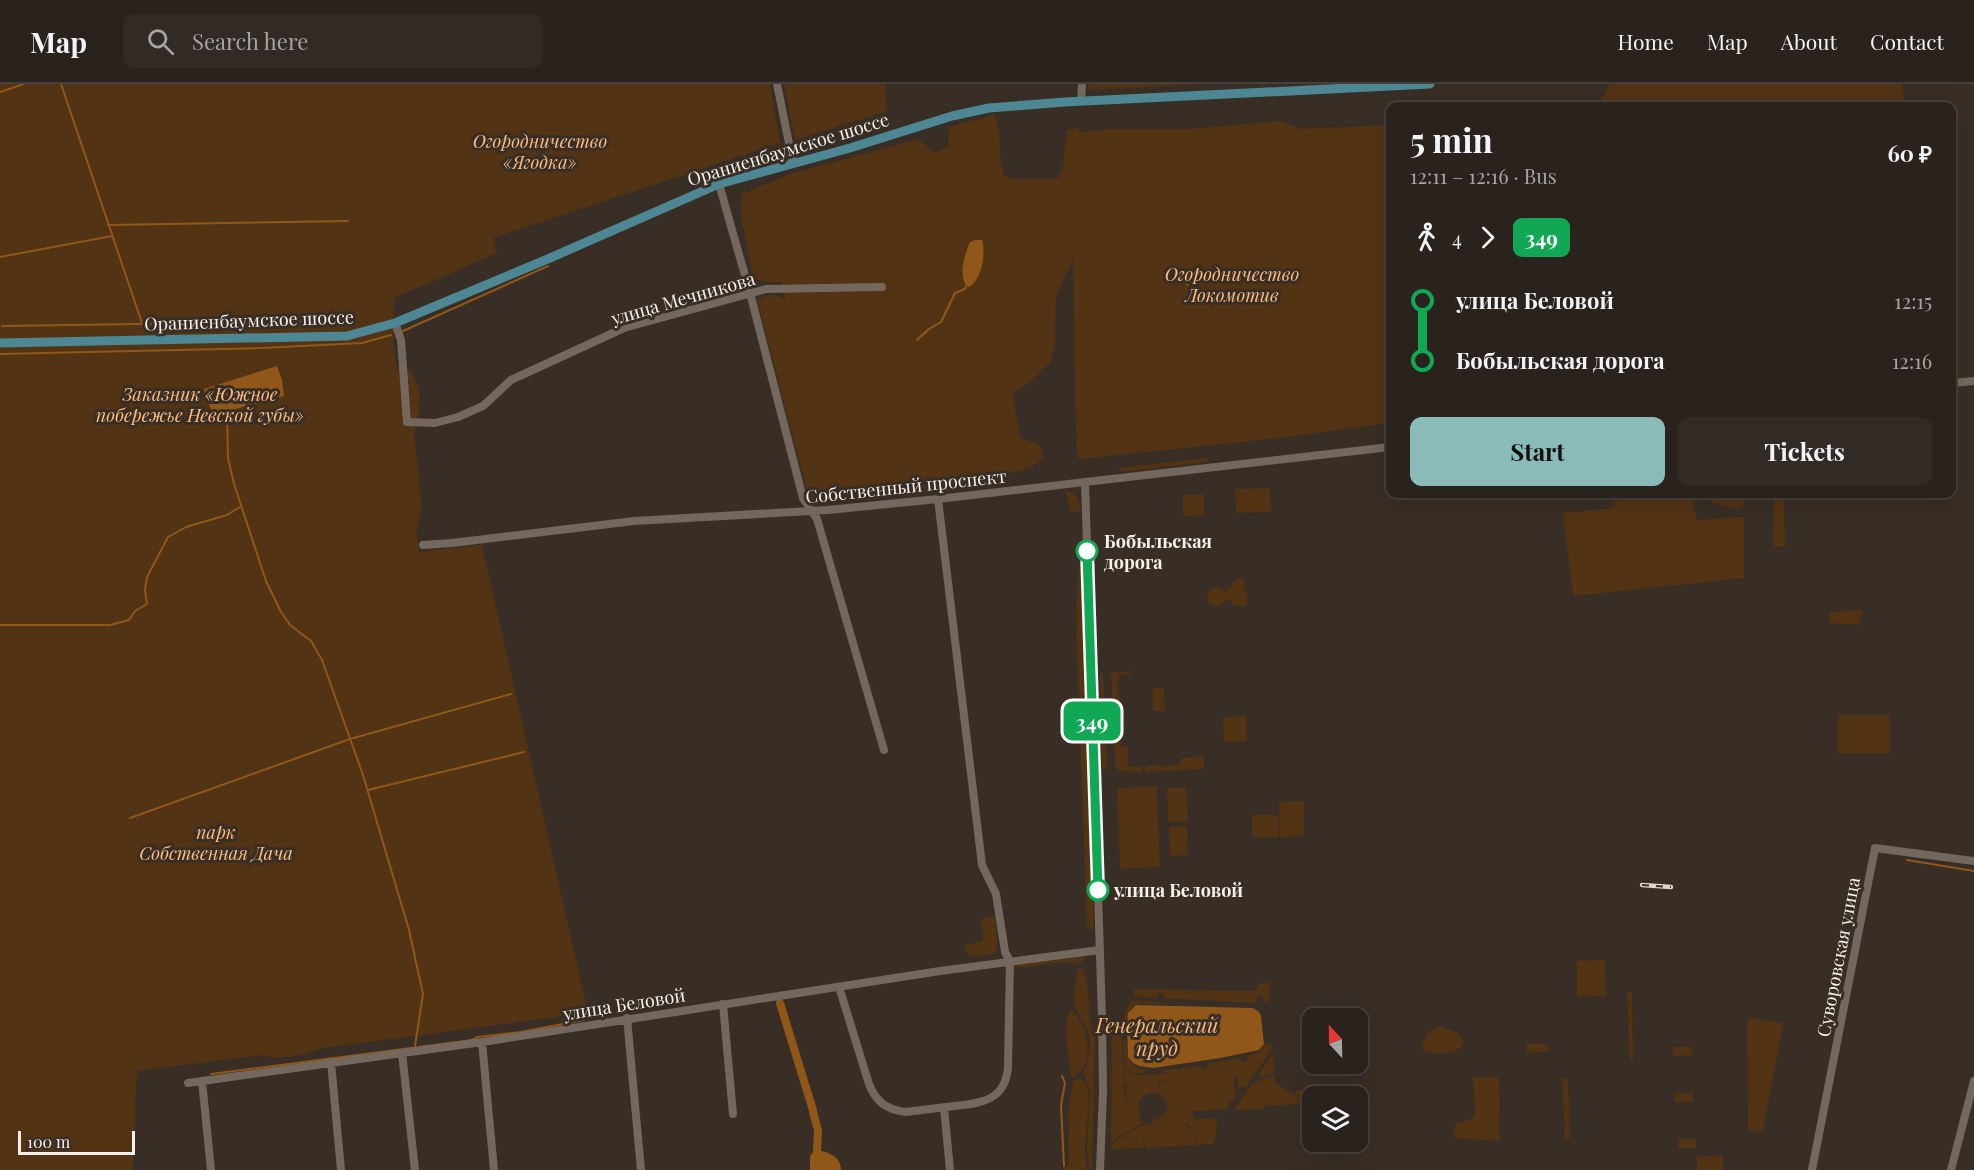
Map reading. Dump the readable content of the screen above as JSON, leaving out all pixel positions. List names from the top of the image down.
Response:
{
  "streets": {
    "main road": ["Ораниенбаумское шоссе"],
    "street": [
      "улица Мечникова",
      "Собственный проспект",
      "Суворовская улица",
      "улица Беловой"
    ]
  },
  "crossings": [
    ["Ораниенбаумское шоссе", "улица Мечникова"]
  ],
  "water": ["Генеральский пруд"],
  "parks": [
    "Огородничество «Ягодка»",
    "Огородничество Локомотив",
    "Заказник «Южное побережье Невской губы»",
    "парк Собственная Дача"
  ],
  "places": ["Бобыльская дорога", "улица Беловой"],
  "lines": ["bus line 349"],
  "scale_bar": "100 m",
  "north": "top",
  "page": {
    "header": "Map",
    "search": "Search here",
    "nav": [
      "Home",
      "Map",
      "About",
      "Contact"
    ],
    "on_map": "349",
    "heading": ["5 min", "12:11 – 12:16 · Bus", "60 ₽"],
    "legs": ["4", "349"],
    "list": [
      {
        "name": "улица Беловой",
        "value": "12:15"
      },
      {
        "name": "Бобыльская дорога",
        "value": "12:16"
      }
    ],
    "buttons": ["Start", "Tickets"],
    "scale": "100 m"
  }
}
